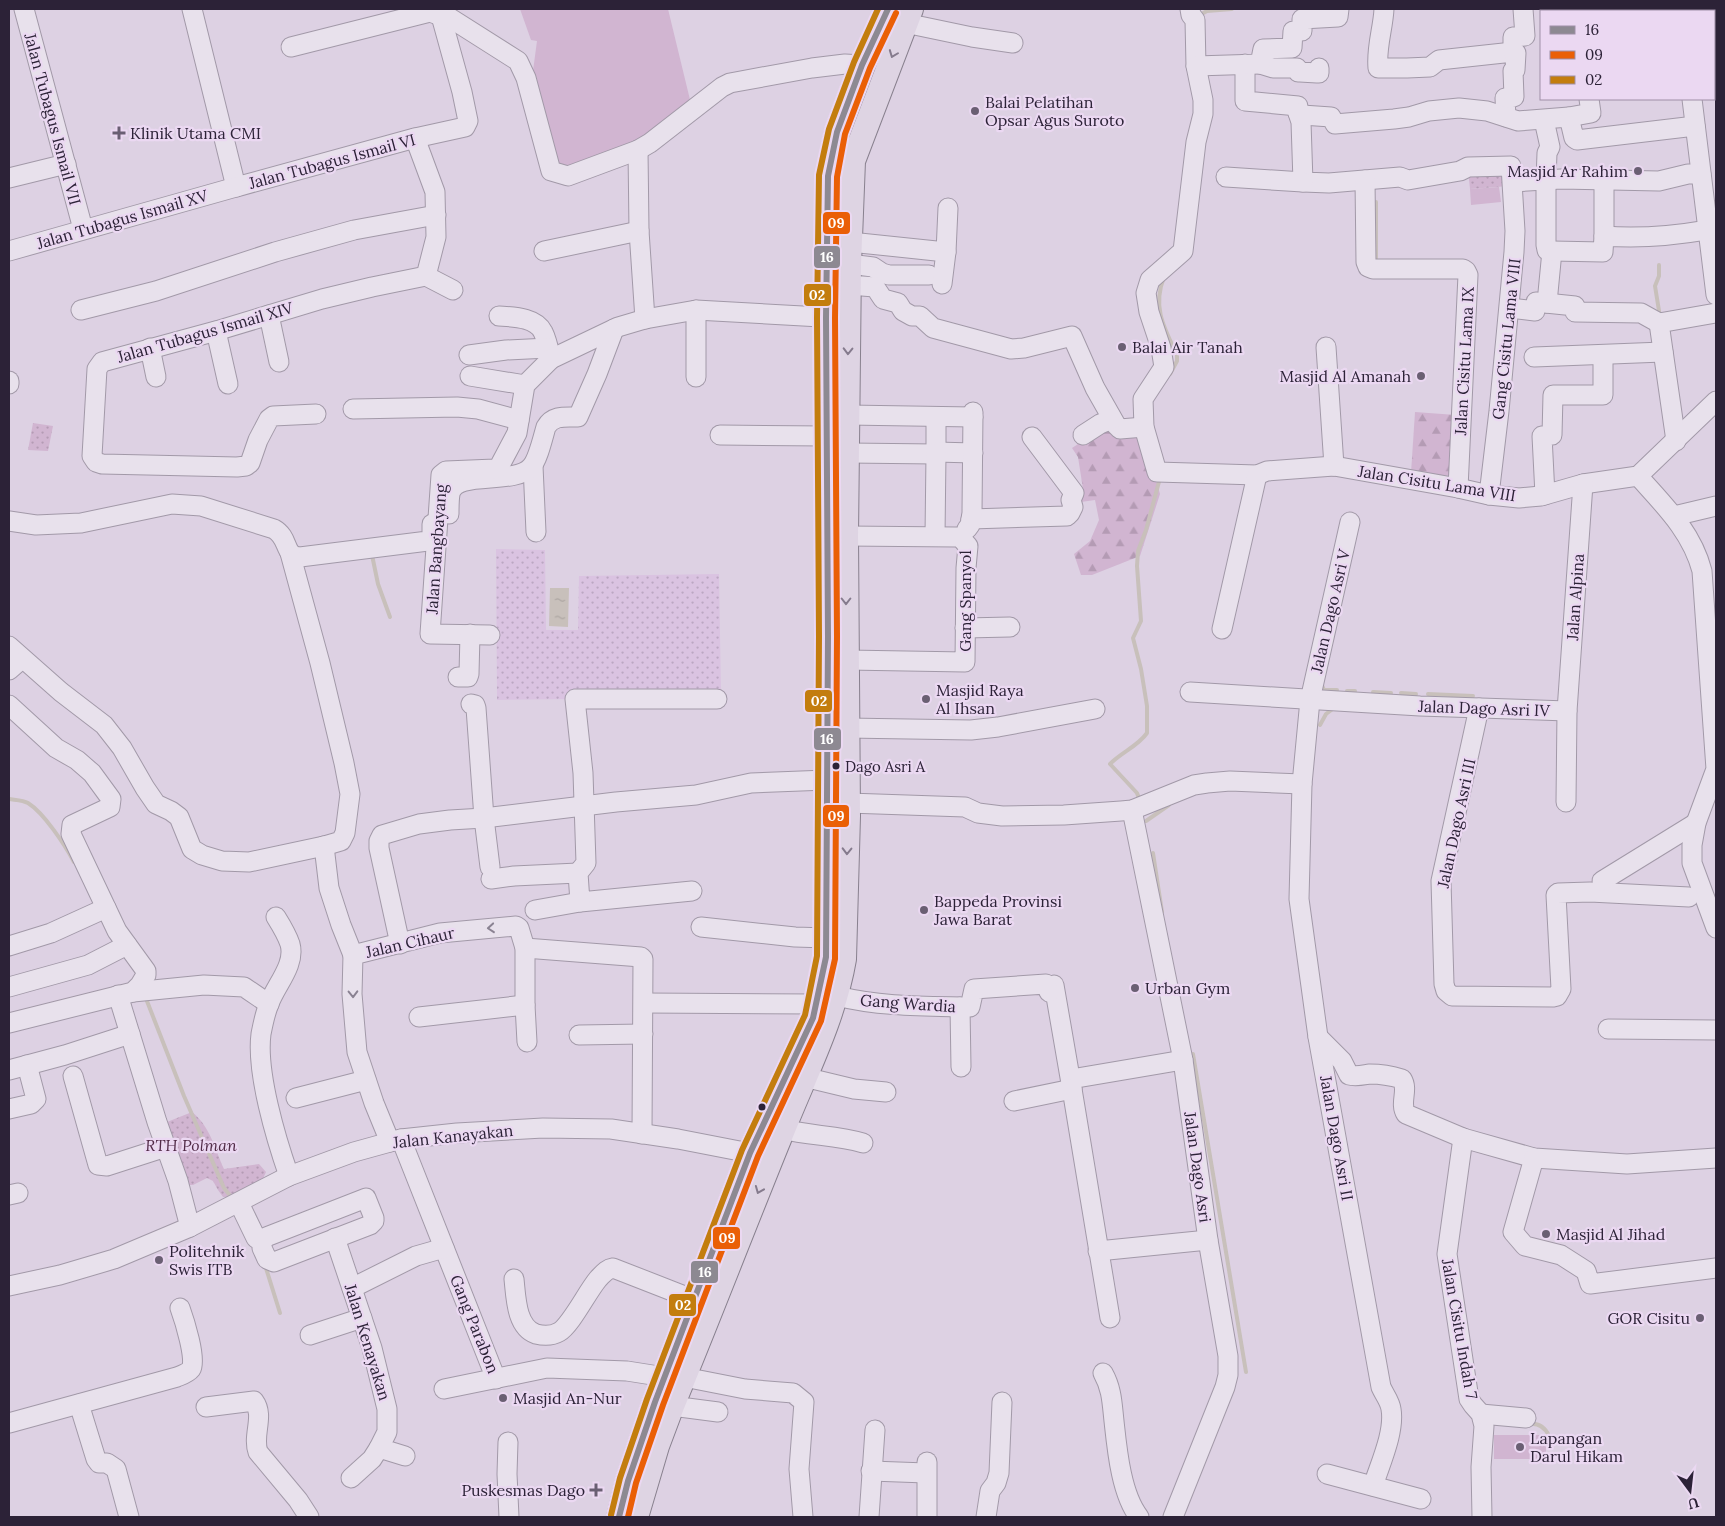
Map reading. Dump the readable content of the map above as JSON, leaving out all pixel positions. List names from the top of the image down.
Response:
{
  "streets": {
    "street": [
      "Jalan Tubagus Ismail VII",
      "Jalan Tubagus Ismail VI",
      "Jalan Tubagus Ismail XV",
      "Jalan Tubagus Ismail XIV",
      "Gang Cisitu Lama VIII",
      "Jalan Cisitu Lama IX",
      "Jalan Cisitu Lama VIII",
      "Jalan Bangbayang",
      "Jalan Alpina",
      "Gang Spanyol",
      "Jalan Dago Asri V",
      "Jalan Dago Asri IV",
      "Jalan Dago Asri III",
      "Jalan Cihaur",
      "Gang Wardia",
      "Jalan Kanayakan",
      "Jalan Dago Asri II",
      "Jalan Dago Asri",
      "Gang Parabon",
      "Jalan Cisitu Indah 7",
      "Jalan Kenayakan"
    ]
  },
  "crossings": [
    ["Jalan Tubagus Ismail VII", "Jalan Tubagus Ismail XV"],
    ["Jalan Tubagus Ismail VI", "Jalan Tubagus Ismail XV"],
    ["Gang Cisitu Lama VIII", "Jalan Cisitu Lama VIII"],
    ["Jalan Cisitu Lama IX", "Jalan Cisitu Lama VIII"],
    ["Jalan Cisitu Lama VIII", "Jalan Alpina"],
    ["Jalan Alpina", "Jalan Dago Asri IV"],
    ["Jalan Dago Asri V", "Jalan Dago Asri IV"],
    ["Jalan Dago Asri V", "Jalan Dago Asri II"],
    ["Jalan Dago Asri IV", "Jalan Dago Asri III"],
    ["Jalan Cihaur", "Jalan Kanayakan"],
    ["Jalan Cihaur", "Gang Parabon"],
    ["Jalan Kanayakan", "Gang Parabon"]
  ],
  "parks": ["RTH Polman"],
  "places": {
    "other": [
      "Balai Pelatihan Opsar Agus Suroto",
      "Masjid Ar Rahim",
      "Balai Air Tanah",
      "Masjid Al Amanah",
      "Masjid Raya Al Ihsan",
      "Dago Asri A",
      "Bappeda Provinsi Jawa Barat",
      "Urban Gym",
      "Masjid Al Jihad",
      "Politehnik Swis ITB",
      "GOR Cisitu",
      "Masjid An-Nur",
      "Lapangan Darul Hikam"
    ],
    "health": ["Klinik Utama CMI", "Puskesmas Dago"]
  },
  "lines": ["transit line 16", "transit line 02", "transit line 09"],
  "legend": ["16", "09", "02"],
  "north": "bottom"
}
